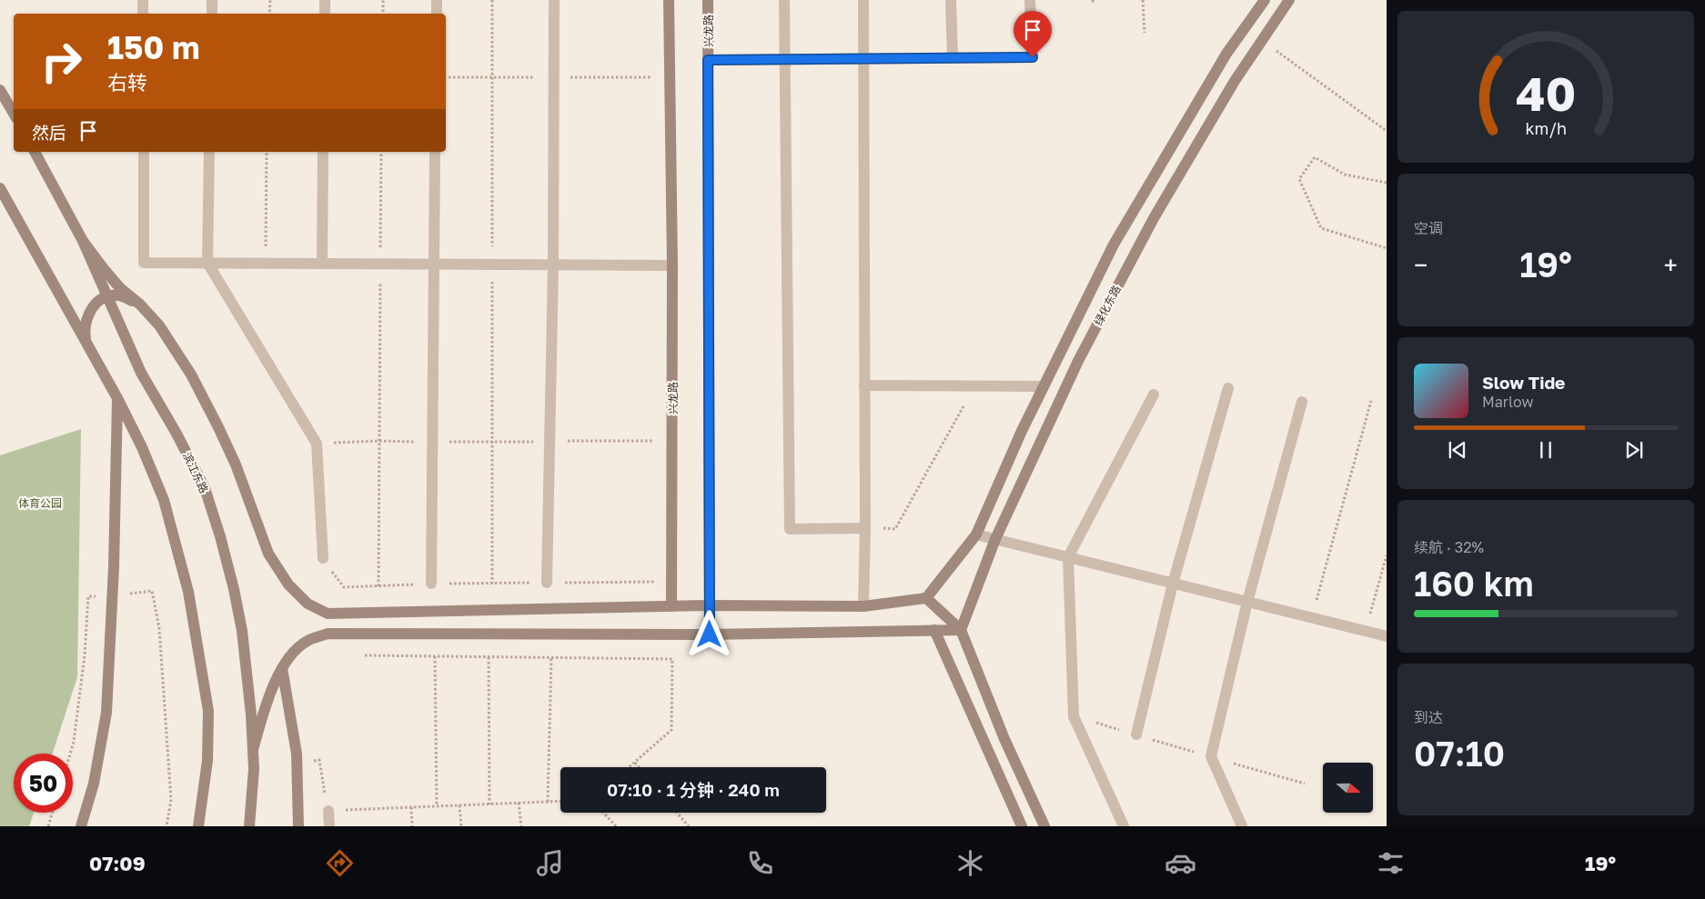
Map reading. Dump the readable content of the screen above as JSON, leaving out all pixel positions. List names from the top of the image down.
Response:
{
  "streets": {
    "main road": ["兴龙路", "绿化东路", "滨江东路"]
  },
  "parks": ["体育公园"],
  "north": "right",
  "page": {
    "turn": ["150 m", "右转"],
    "then": "然后",
    "tile": [
      "空调",
      ["续航 · 32%", "160 km"],
      ["到达", "07:10"]
    ],
    "heat": ["−", "19°", "+"],
    "song": ["Slow Tide", "Marlow"],
    "limit": "50",
    "trip": "07:10 · 1 分钟 · 240 m",
    "tabs": ["07:09", "19°"],
    "gauge": ["40", "km/h"]
  }
}
